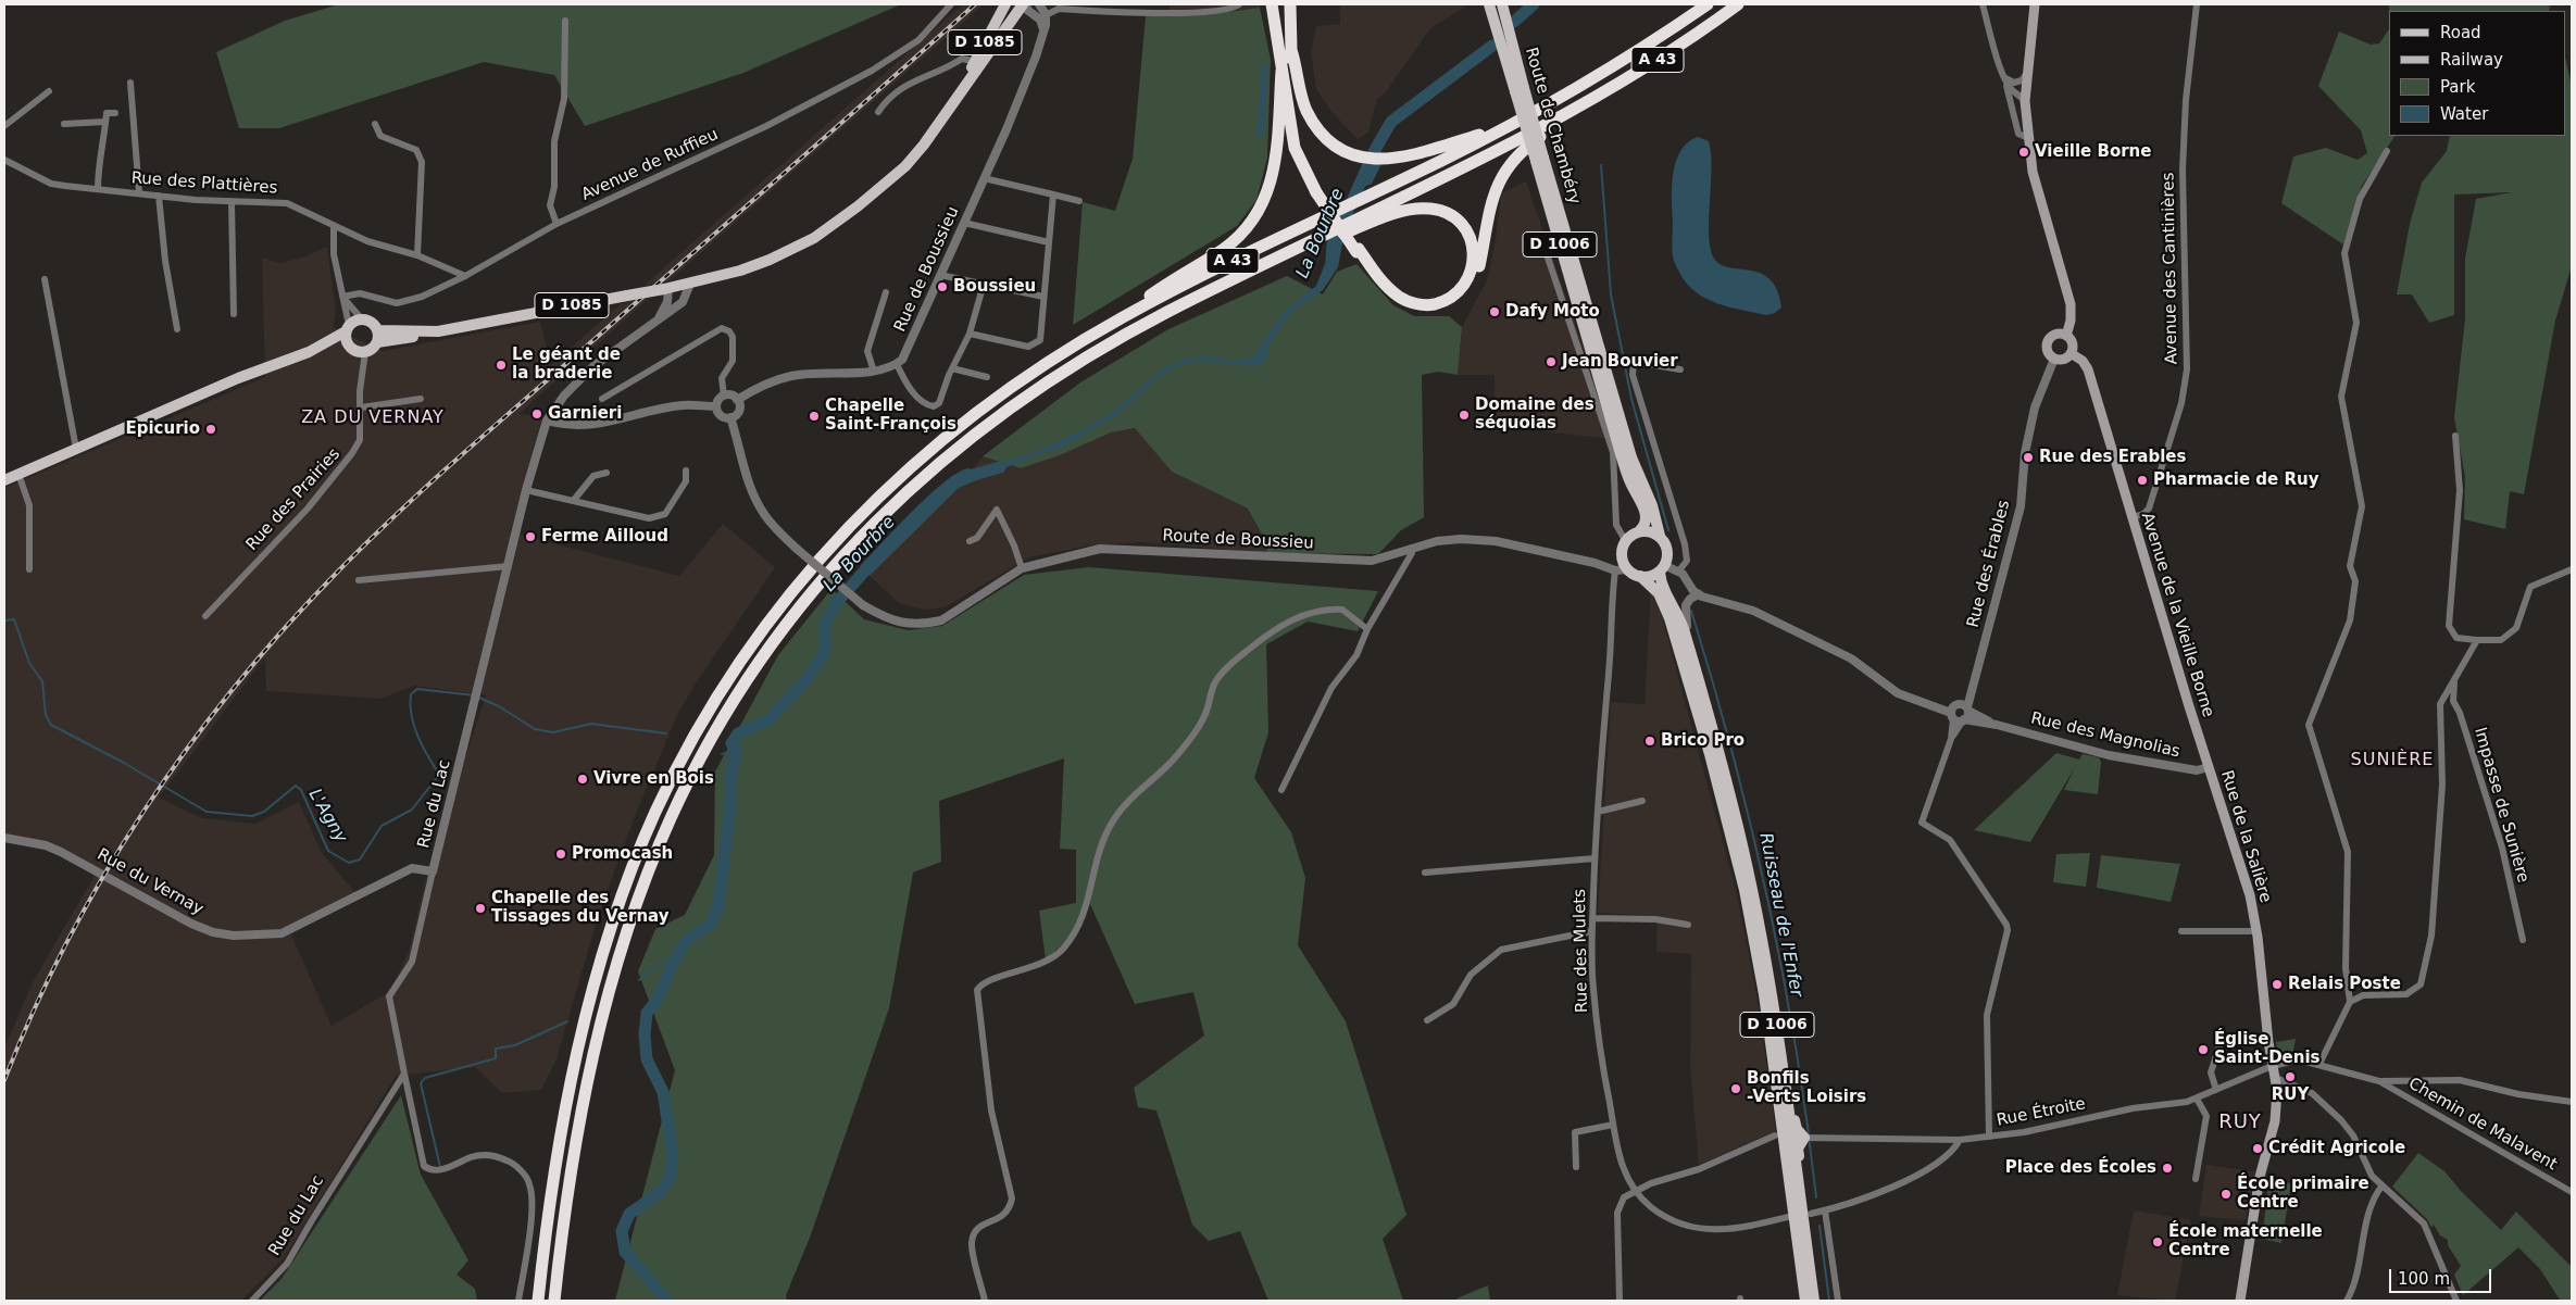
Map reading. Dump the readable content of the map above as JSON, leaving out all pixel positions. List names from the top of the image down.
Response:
{
  "streets": {
    "highway": ["A 43"],
    "main road": [
      "D 1085",
      "Route de Chambéry",
      "D 1006",
      "Avenue de la Vieille Borne",
      "Rue de la Salière"
    ],
    "street": [
      "Avenue de Ruffieu",
      "Rue des Plattières",
      "Avenue des Cantinières",
      "Rue de Boussieu",
      "Rue des Prairies",
      "Route de Boussieu",
      "Rue des Érables",
      "Rue des Magnolias",
      "Rue du Lac",
      "Impasse de Sunière",
      "Rue du Vernay",
      "Rue des Mulets",
      "Rue Étroite",
      "Chemin de Malavent"
    ]
  },
  "crossings": [
    ["D 1085", "Rue des Prairies"],
    ["D 1085", "Rue du Lac"],
    ["Route de Chambéry", "D 1006"],
    ["Route de Chambéry", "Route de Boussieu"],
    ["Avenue de Ruffieu", "Rue des Plattières"],
    ["D 1006", "Route de Boussieu"],
    ["Avenue des Cantinières", "Avenue de la Vieille Borne"],
    ["Route de Boussieu", "Rue des Mulets"],
    ["Rue des Érables", "Avenue de la Vieille Borne"],
    ["Rue des Érables", "Rue des Magnolias"],
    ["Avenue de la Vieille Borne", "Rue des Magnolias"],
    ["Avenue de la Vieille Borne", "Rue de la Salière"],
    ["Rue des Magnolias", "Rue de la Salière"],
    ["Rue du Lac", "Rue du Vernay"],
    ["Rue de la Salière", "Rue Étroite"],
    ["Rue Étroite", "Chemin de Malavent"]
  ],
  "districts": ["ZA DU VERNAY", "SUNIÈRE", "RUY"],
  "water": ["La Bourbre", "L'Agny", "Ruisseau de l'Enfer"],
  "places": [
    "Vieille Borne",
    "Boussieu",
    "Dafy Moto",
    "Jean Bouvier",
    "Le géant de la braderie",
    "Garnieri",
    "Domaine des séquoias",
    "Chapelle Saint-François",
    "Epicurio",
    "Rue des Erables",
    "Pharmacie de Ruy",
    "Ferme Ailloud",
    "Brico Pro",
    "Vivre en Bois",
    "Promocash",
    "Chapelle des Tissages du Vernay",
    "Relais Poste",
    "Église Saint-Denis",
    "RUY",
    "Bonfils -Verts Loisirs",
    "Crédit Agricole",
    "Place des Écoles",
    "École primaire Centre",
    "École maternelle Centre"
  ],
  "legend": [
    "Road",
    "Railway",
    "Park",
    "Water"
  ],
  "scale_bar": "100 m"
}
